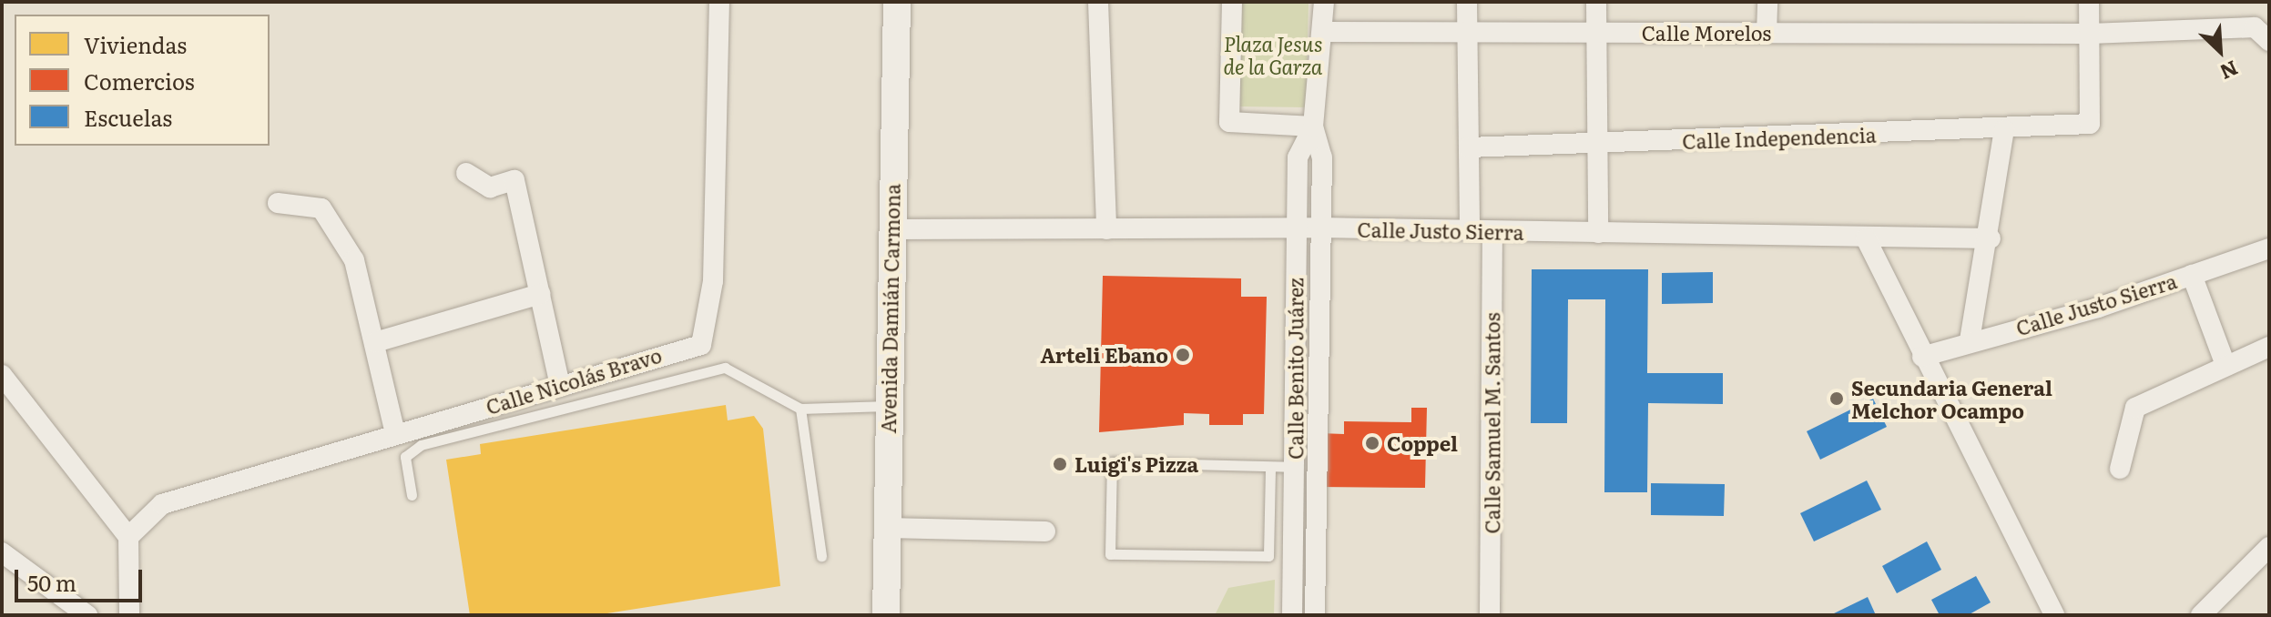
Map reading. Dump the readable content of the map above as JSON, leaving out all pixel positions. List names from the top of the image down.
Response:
{
  "streets": {
    "street": [
      "Calle Morelos",
      "Calle Independencia",
      "Calle Justo Sierra",
      "Avenida Damián Carmona",
      "Calle Benito Juárez",
      "Calle Nicolás Bravo",
      "Calle Samuel M. Santos"
    ]
  },
  "crossings": [
    ["Calle Morelos", "Calle Independencia"],
    ["Calle Morelos", "Calle Benito Juárez"],
    ["Calle Justo Sierra", "Avenida Damián Carmona"],
    ["Calle Justo Sierra", "Calle Benito Juárez"],
    ["Calle Justo Sierra", "Calle Samuel M. Santos"]
  ],
  "parks": ["Plaza Jesus de la Garza"],
  "places": [
    "Arteli Ebano",
    "Secundaria General Melchor Ocampo",
    "Coppel",
    "Luigi's Pizza"
  ],
  "legend": ["Viviendas", "Comercios", "Escuelas"],
  "scale_bar": "50 m",
  "north": "bottom right"
}
